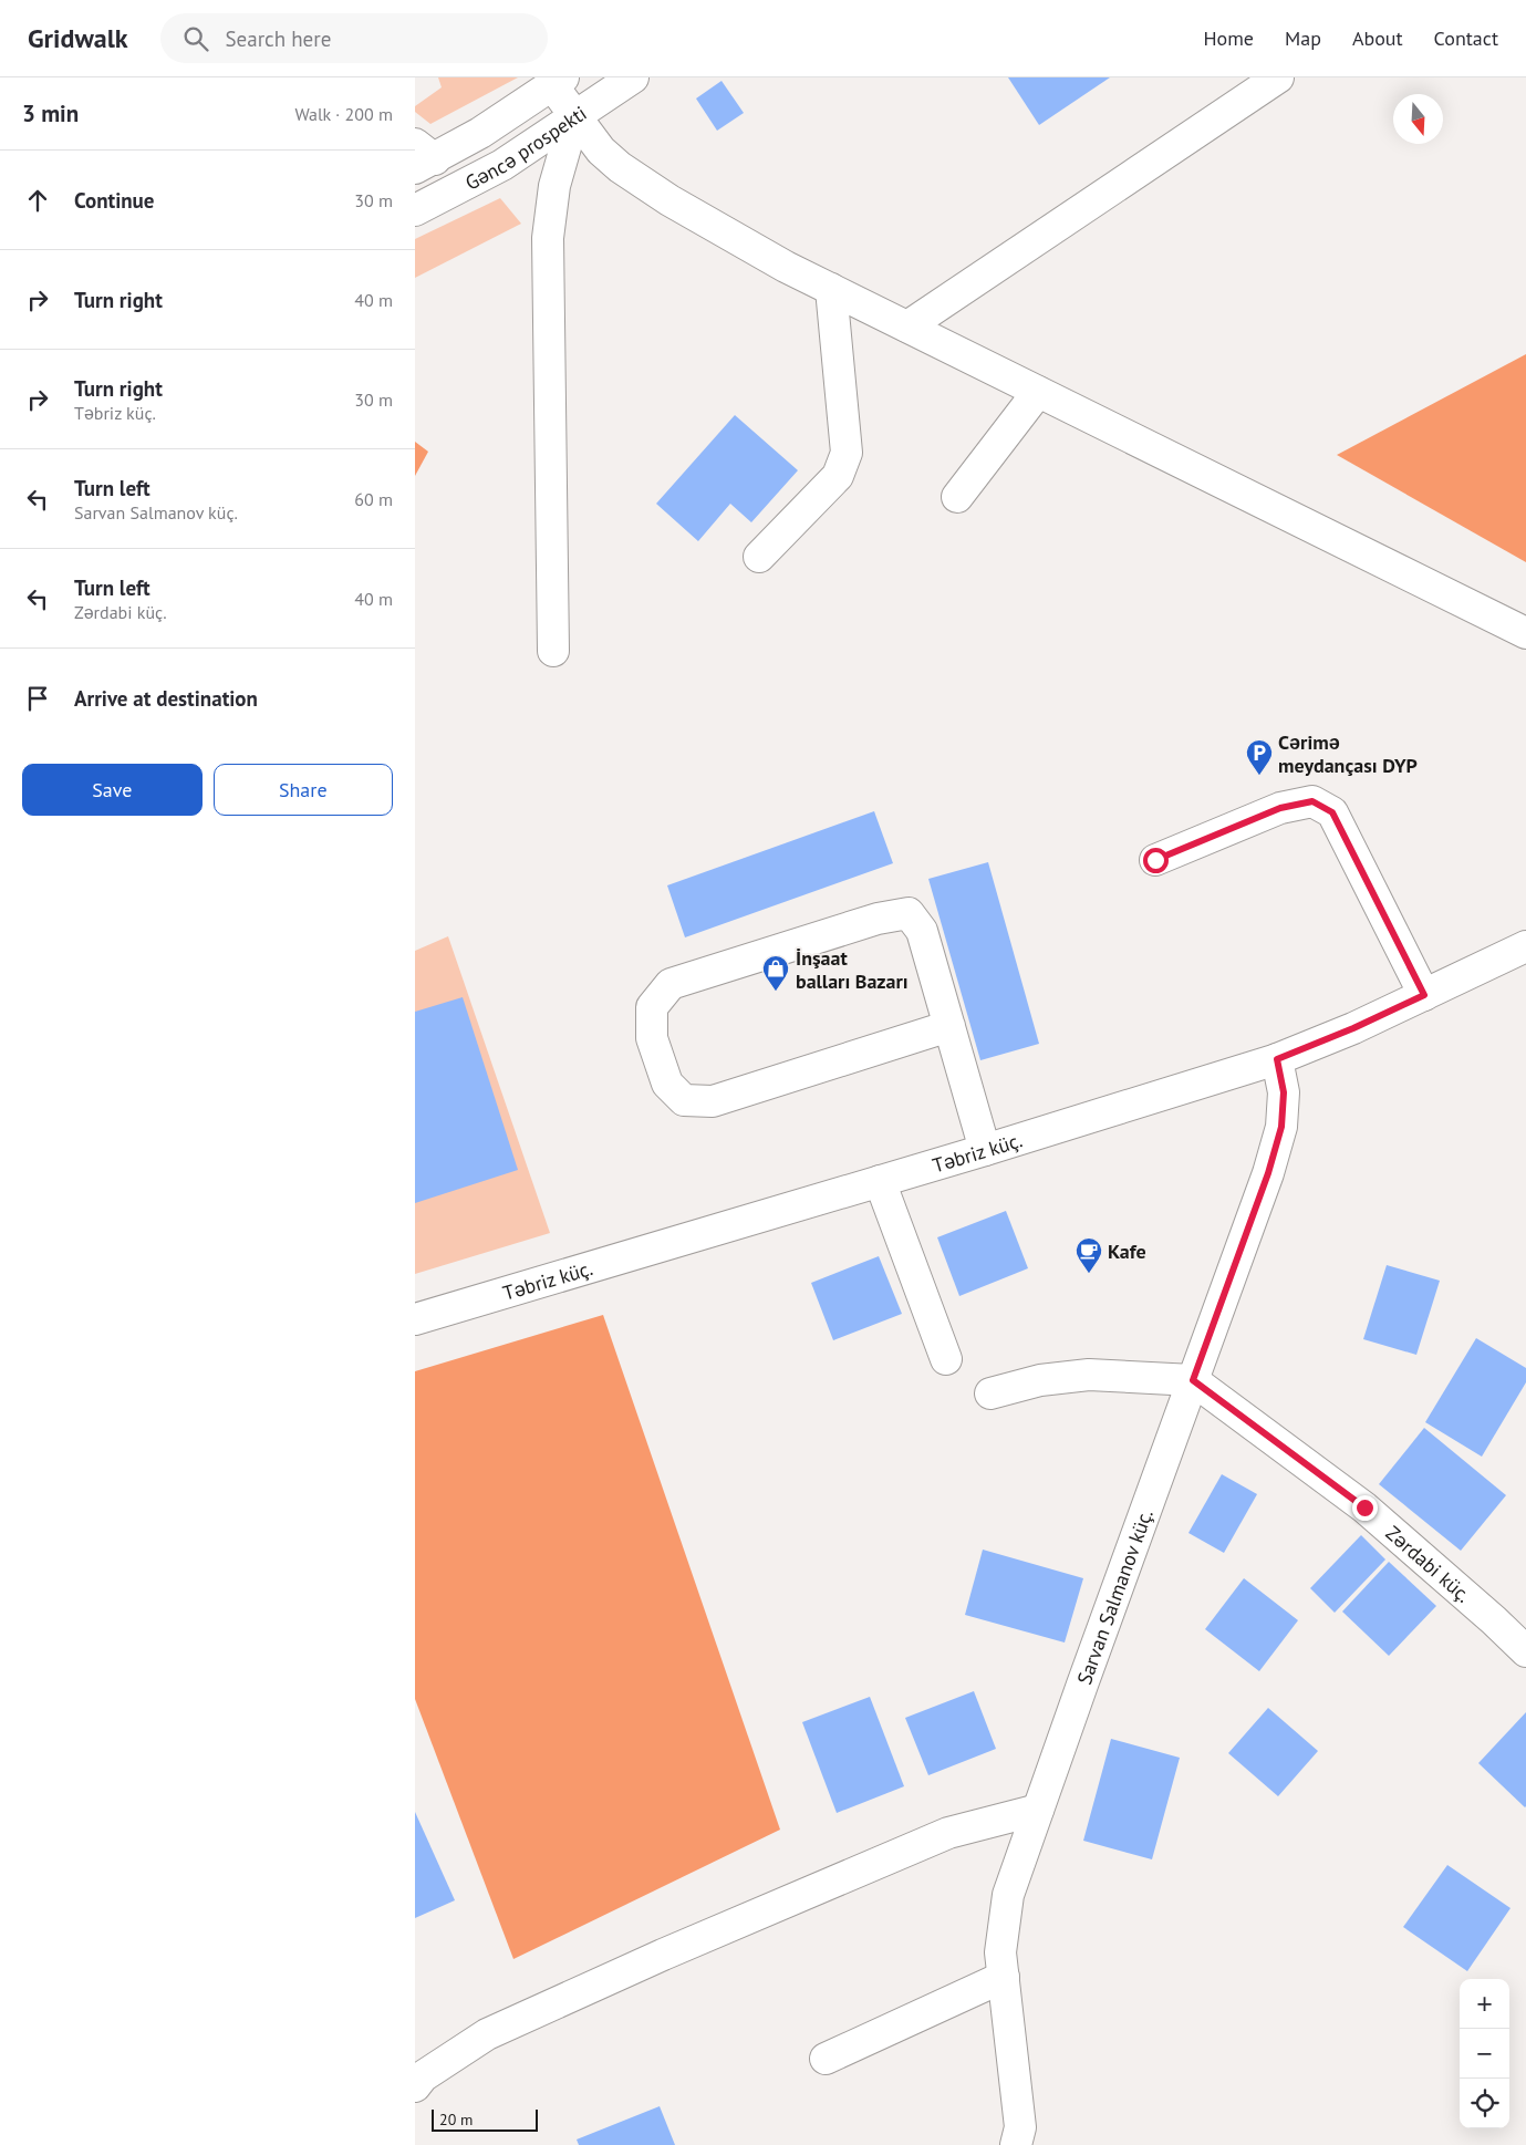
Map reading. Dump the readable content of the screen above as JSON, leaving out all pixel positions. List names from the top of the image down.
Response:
{
  "streets": {
    "street": [
      "Gəncə prospekti",
      "Təbriz küç.",
      "Zərdabi küç.",
      "Sarvan Salmanov küç."
    ]
  },
  "crossings": [
    ["Təbriz küç.", "Sarvan Salmanov küç."],
    ["Zərdabi küç.", "Sarvan Salmanov küç."]
  ],
  "places": {
    "parking": ["Cərimə meydançası DYP"],
    "shop": ["İnşaat balları Bazarı"],
    "cafe": ["Kafe"]
  },
  "scale_bar": "20 m",
  "north": "bottom",
  "page": {
    "header": "Gridwalk",
    "search": "Search here",
    "nav": [
      "Home",
      "Map",
      "About",
      "Contact"
    ],
    "heading": ["3 min", "Walk · 200 m"],
    "list": [
      ["Continue", "30 m"],
      ["Turn right", "40 m"],
      ["Turn right", "Təbriz küç.", "30 m"],
      ["Turn left", "Sarvan Salmanov küç.", "60 m"],
      ["Turn left", "Zərdabi küç.", "40 m"],
      "Arrive at destination"
    ],
    "buttons": ["Save", "Share"],
    "map_buttons": ["+", "−"],
    "scale": "20 m"
  }
}
